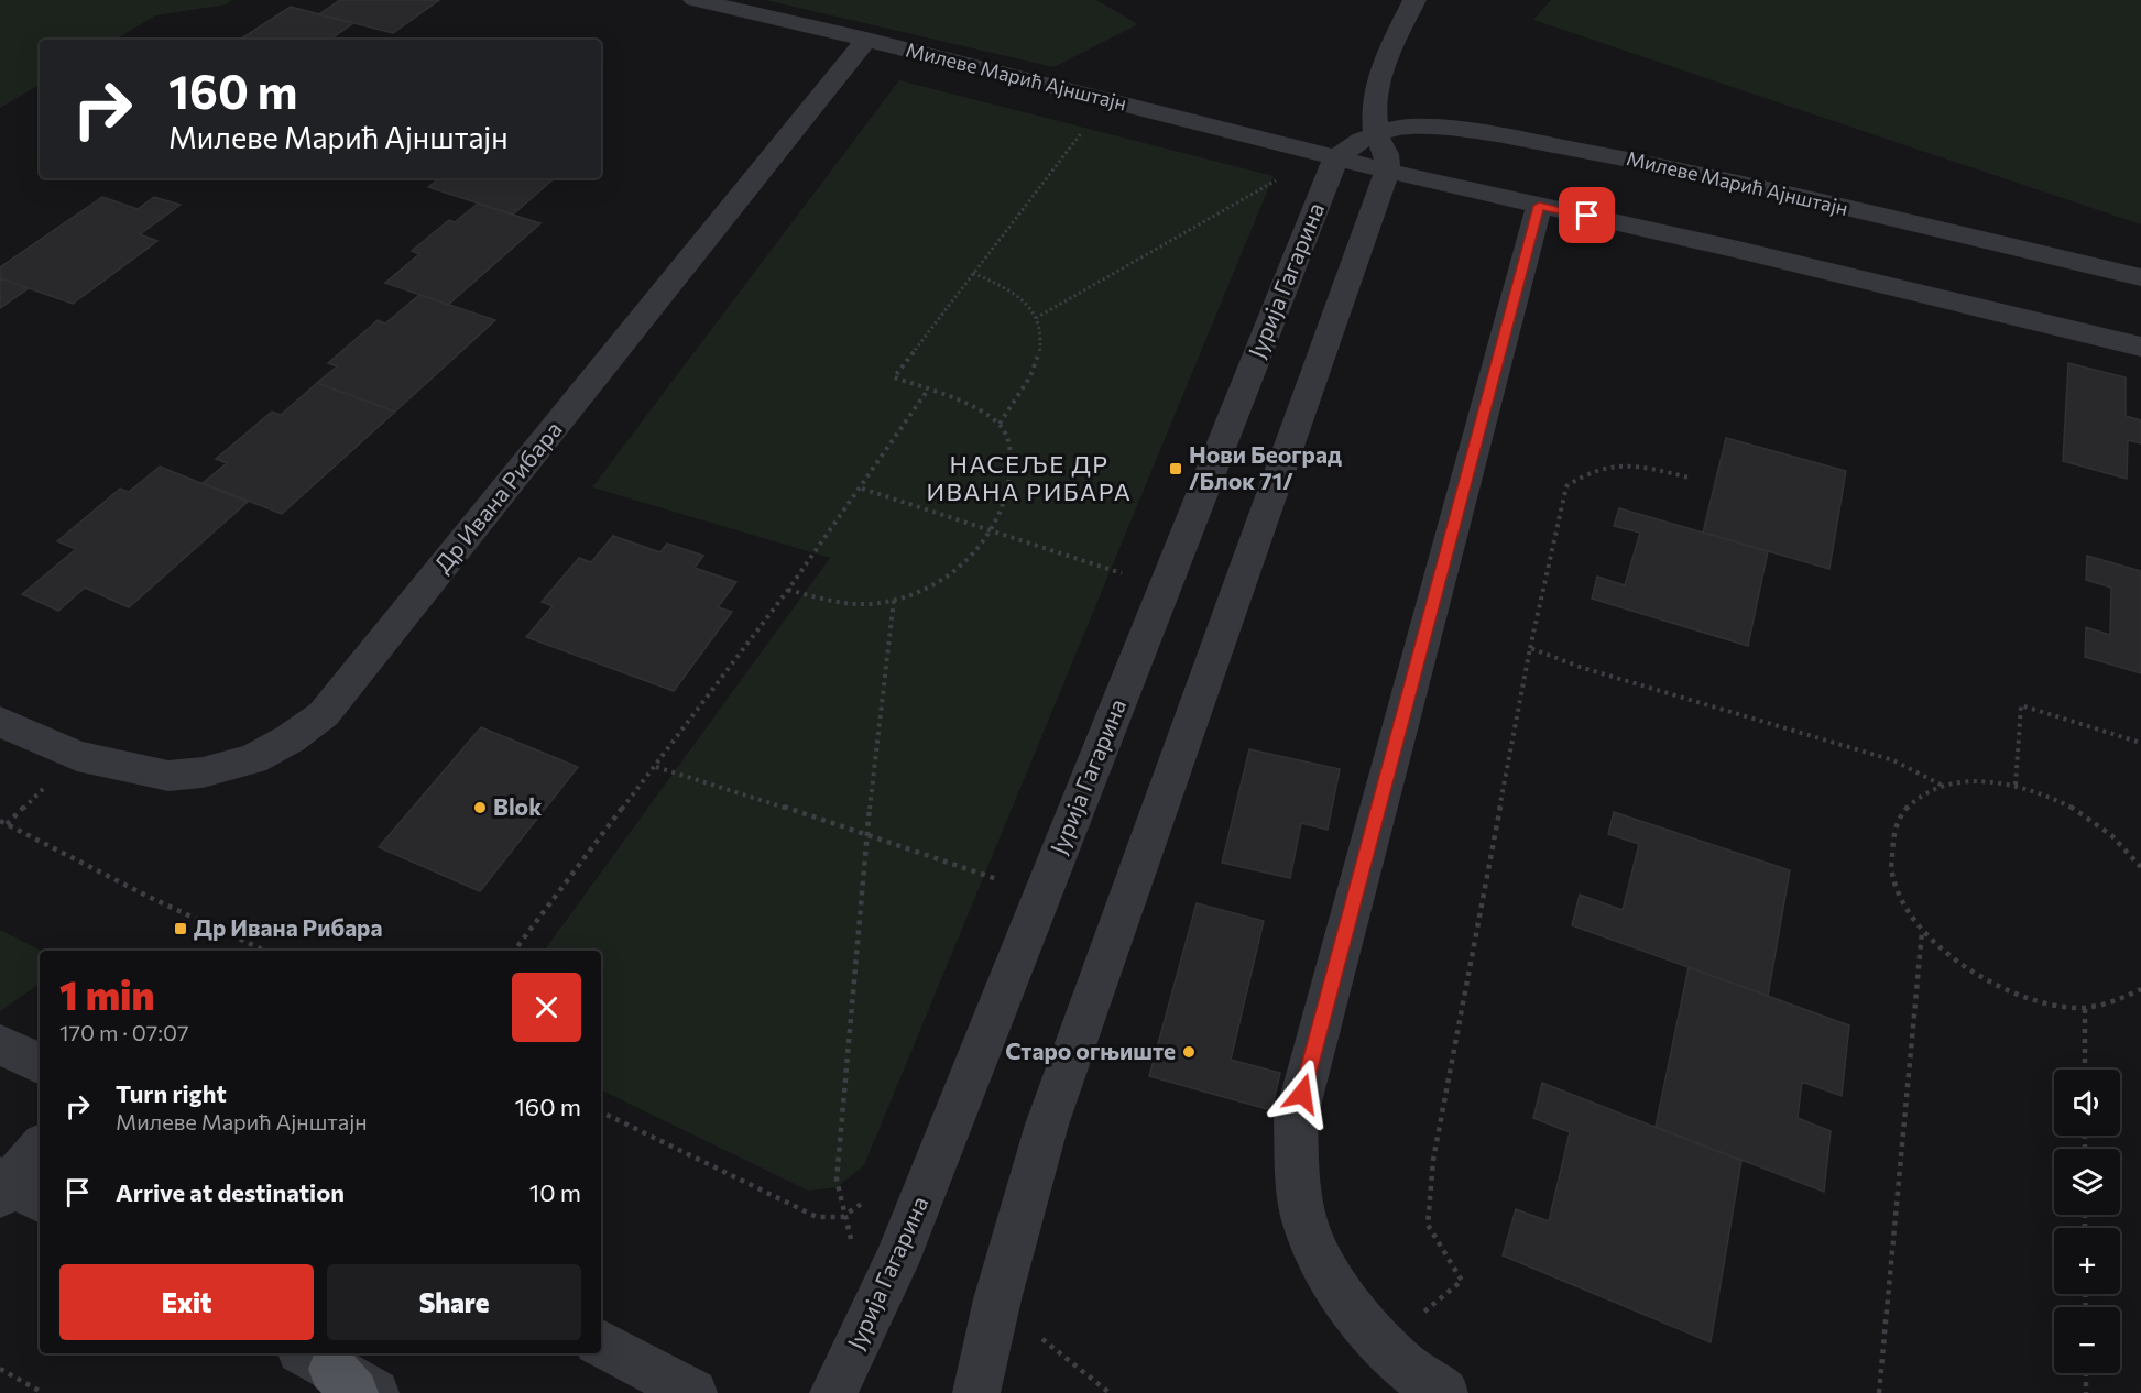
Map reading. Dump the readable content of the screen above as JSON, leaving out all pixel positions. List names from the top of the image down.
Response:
{
  "streets": {
    "street": ["Милеве Марић Ајнштајн", "Јурија Гагарина", "Др Ивана Рибара"]
  },
  "crossings": [
    ["Милеве Марић Ајнштајн", "Јурија Гагарина"],
    ["Милеве Марић Ајнштајн", "Др Ивана Рибара"]
  ],
  "districts": ["НАСЕЉЕ ДР ИВАНА РИБАРА"],
  "places": {
    "transit": ["Нови Београд /Блок 71/", "Др Ивана Рибара"],
    "other": ["Blok", "Старо огњиште"]
  },
  "page": {
    "turn": ["160 m", "Милеве Марић Ајнштајн"],
    "heading": ["1 min", "170 m · 07:07"],
    "list": [
      {
        "name": "Turn right",
        "note": "Милеве Марић Ајнштајн",
        "value": "160 m"
      },
      {
        "name": "Arrive at destination",
        "value": "10 m"
      }
    ],
    "map_buttons": ["+", "−"],
    "buttons": ["Exit", "Share"]
  }
}
